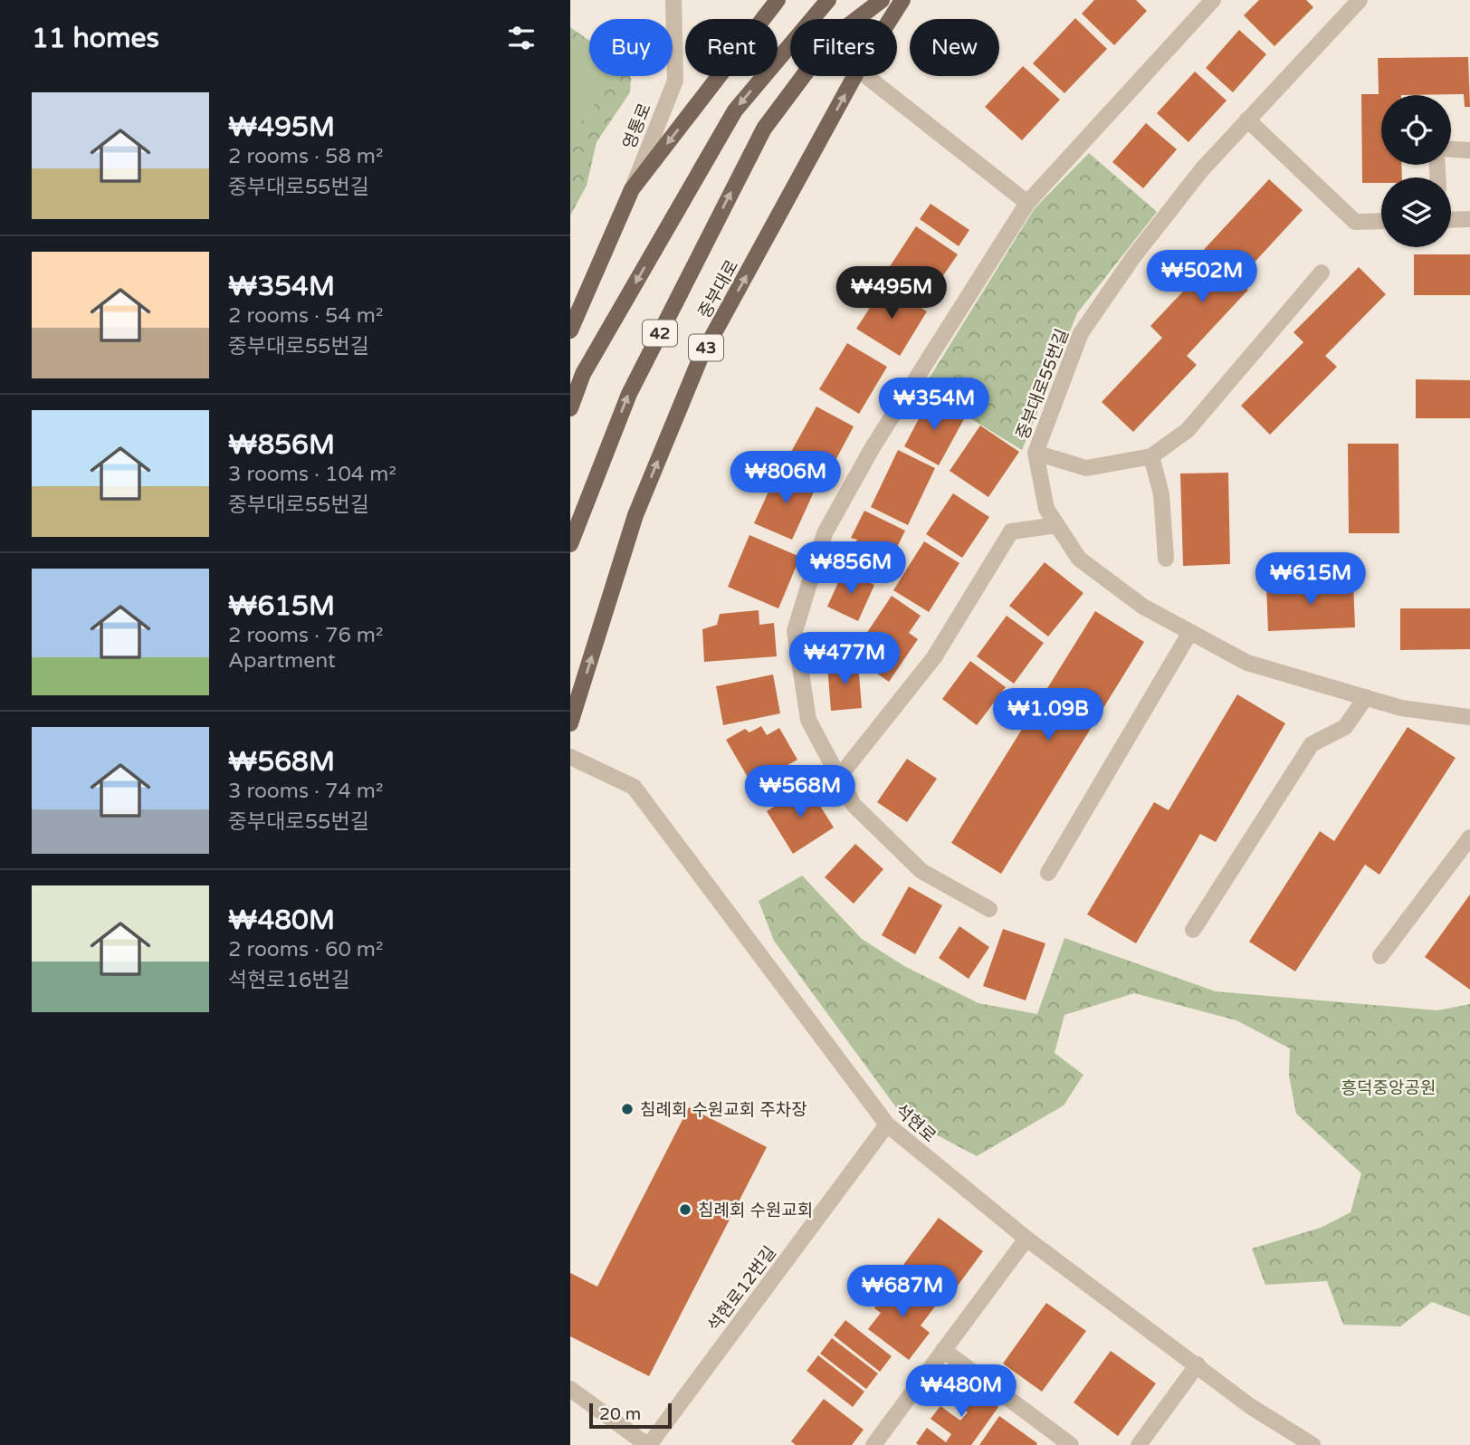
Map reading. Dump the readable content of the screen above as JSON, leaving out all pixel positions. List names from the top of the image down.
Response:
{
  "streets": {
    "main road": ["중부대로", "42", "43"],
    "street": [
      "영통로",
      "중부대로55번길",
      "석현로",
      "석현로12번길"
    ]
  },
  "crossings": [
    ["석현로", "석현로12번길"]
  ],
  "parks": ["흥덕중앙공원"],
  "places": ["침례회 수원교회 주차장", "침례회 수원교회"],
  "scale_bar": "20 m",
  "page": {
    "heading": "11 homes",
    "chip": [
      "Buy",
      "Rent",
      "Filters",
      "New"
    ],
    "list": [
      {
        "name": "₩495M",
        "note": "2 rooms · 58 m² · 중부대로55번길"
      },
      {
        "name": "₩354M",
        "note": "2 rooms · 54 m² · 중부대로55번길"
      },
      {
        "name": "₩856M",
        "note": "3 rooms · 104 m² · 중부대로55번길"
      },
      {
        "name": "₩615M",
        "note": "2 rooms · 76 m² · Apartment"
      },
      {
        "name": "₩568M",
        "note": "3 rooms · 74 m² · 중부대로55번길"
      },
      {
        "name": "₩480M",
        "note": "2 rooms · 60 m² · 석현로16번길"
      }
    ],
    "price": [
      "₩502M",
      "₩495M",
      "₩354M",
      "₩806M",
      "₩856M",
      "₩615M",
      "₩477M",
      "₩1.09B",
      "₩568M",
      "₩687M",
      "₩480M"
    ],
    "scale": "20 m"
  }
}
